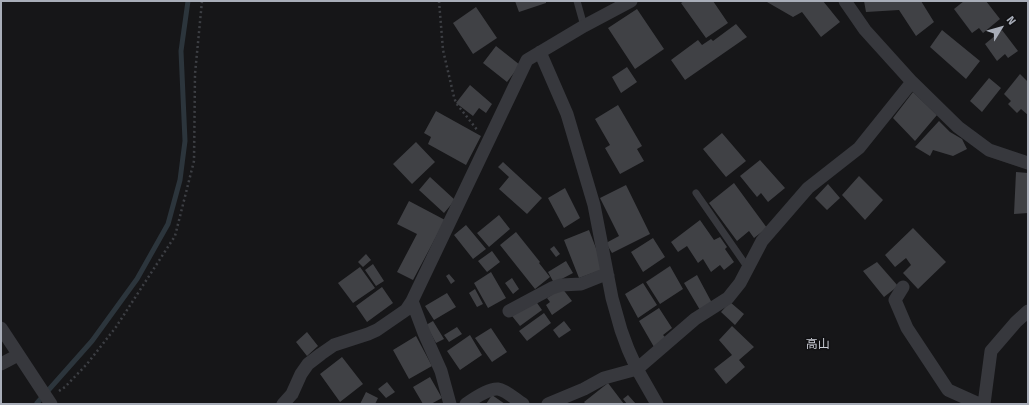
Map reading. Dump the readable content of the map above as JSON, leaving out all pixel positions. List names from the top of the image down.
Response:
{
  "districts": ["高山"],
  "north": "top right"
}
